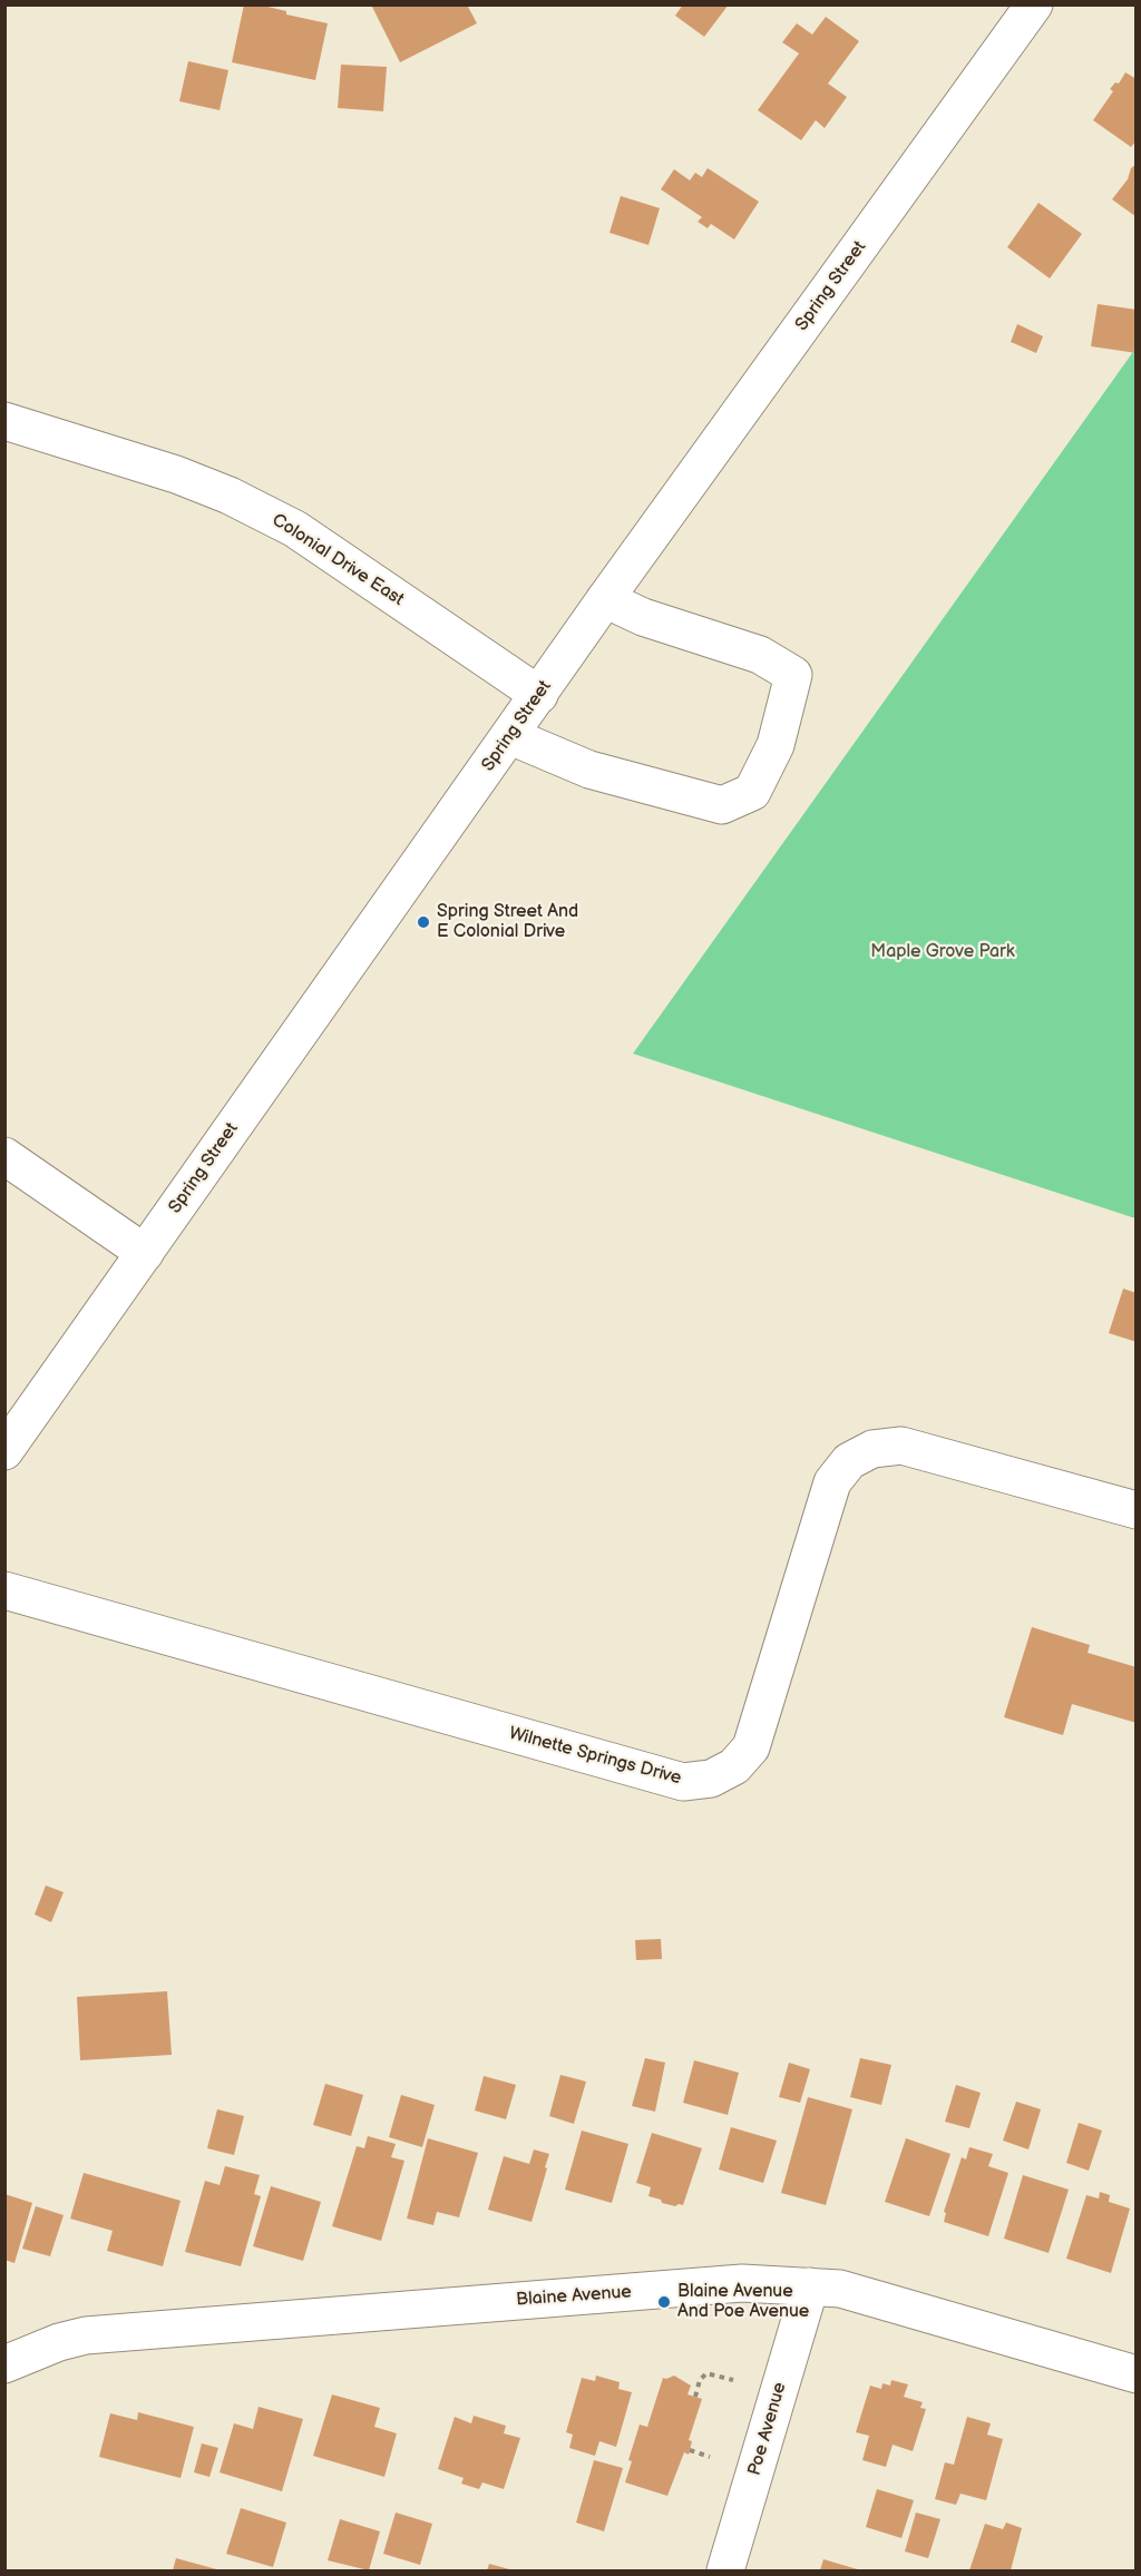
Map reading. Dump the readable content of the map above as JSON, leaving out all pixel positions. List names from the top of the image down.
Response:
{
  "streets": {
    "street": [
      "Spring Street",
      "Colonial Drive East",
      "Wilnette Springs Drive",
      "Blaine Avenue",
      "Poe Avenue"
    ]
  },
  "crossings": [
    ["Spring Street", "Colonial Drive East"],
    ["Blaine Avenue", "Poe Avenue"]
  ],
  "parks": ["Maple Grove Park"],
  "places": ["Spring Street And E Colonial Drive", "Blaine Avenue And Poe Avenue"]
}
